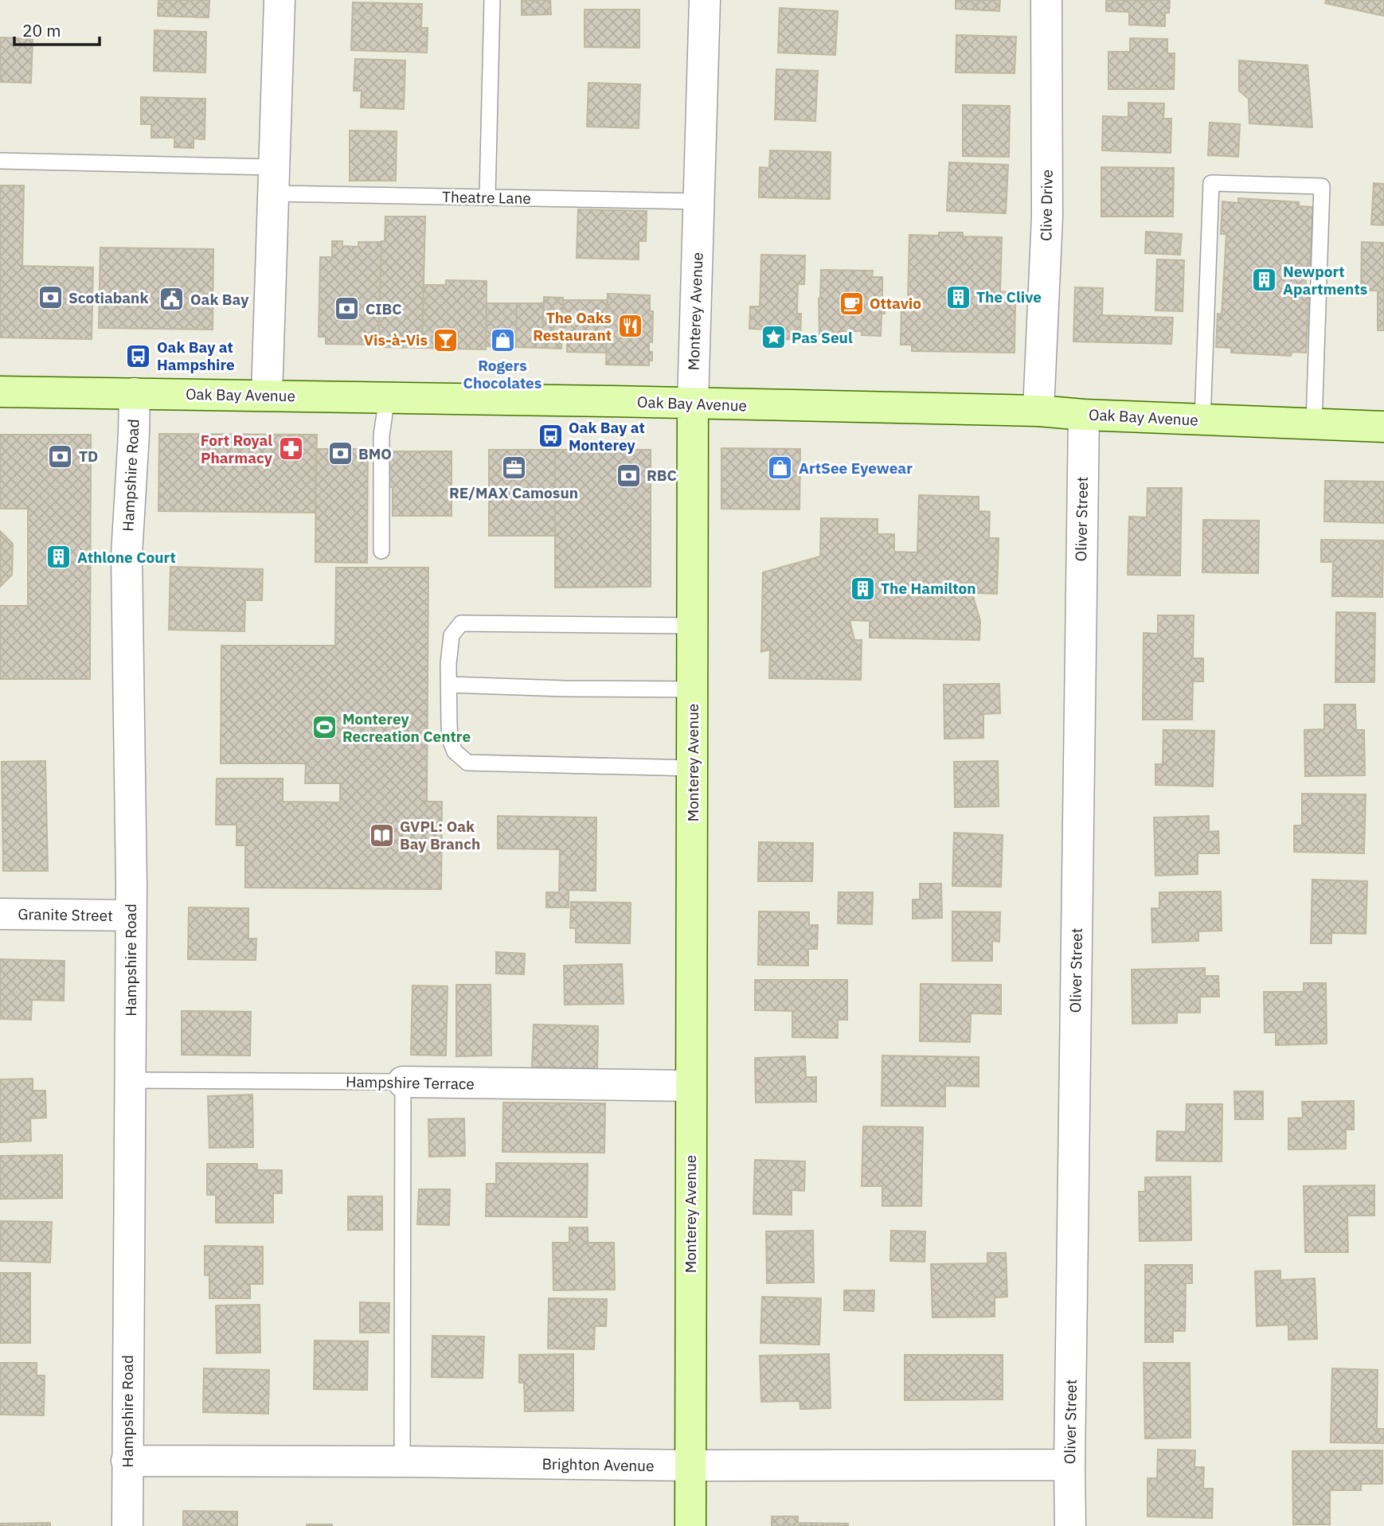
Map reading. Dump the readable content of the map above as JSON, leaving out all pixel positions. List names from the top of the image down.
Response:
{
  "streets": {
    "street": [
      "Clive Drive",
      "Monterey Avenue",
      "Oak Bay Avenue",
      "Hampshire Road",
      "Oliver Street",
      "Granite Street",
      "Hampshire Terrace",
      "Brighton Avenue"
    ],
    "lane": ["Theatre Lane"]
  },
  "crossings": [
    ["Theatre Lane", "Monterey Avenue"],
    ["Clive Drive", "Oak Bay Avenue"],
    ["Monterey Avenue", "Oak Bay Avenue"],
    ["Monterey Avenue", "Hampshire Terrace"],
    ["Monterey Avenue", "Brighton Avenue"],
    ["Oak Bay Avenue", "Hampshire Road"],
    ["Oak Bay Avenue", "Oliver Street"],
    ["Hampshire Road", "Granite Street"],
    ["Hampshire Road", "Hampshire Terrace"],
    ["Hampshire Road", "Brighton Avenue"],
    ["Oliver Street", "Brighton Avenue"]
  ],
  "places": {
    "building": [
      "Newport Apartments",
      "The Clive",
      "Athlone Court",
      "The Hamilton"
    ],
    "bank": [
      "Scotiabank",
      "CIBC",
      "BMO",
      "TD",
      "RBC"
    ],
    "public building": ["Oak Bay"],
    "cafe": ["Ottavio"],
    "restaurant": ["The Oaks Restaurant"],
    "place": ["Pas Seul"],
    "bar": ["Vis-à-Vis"],
    "shop": ["Rogers Chocolates", "ArtSee Eyewear"],
    "bus stop": ["Oak Bay at Hampshire", "Oak Bay at Monterey"],
    "pharmacy": ["Fort Royal Pharmacy"],
    "office": ["RE/MAX Camosun"],
    "sports": ["Monterey Recreation Centre"],
    "library": ["GVPL: Oak Bay Branch"]
  },
  "scale_bar": "20 m"
}
